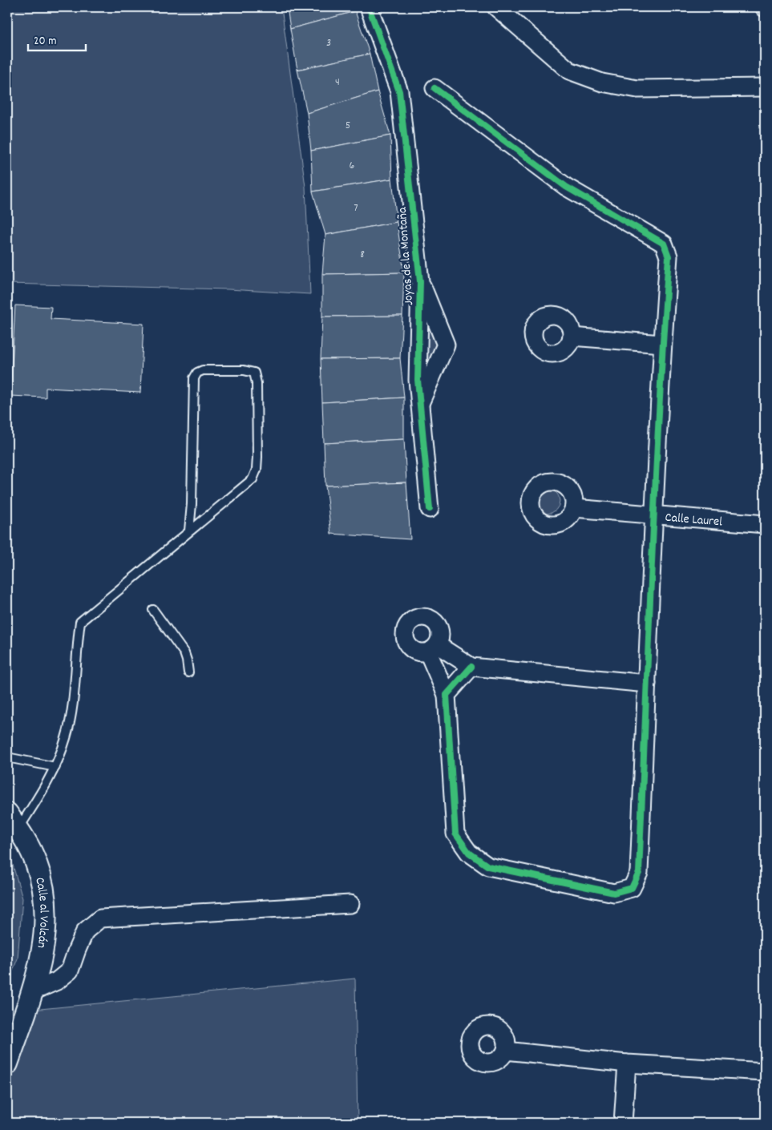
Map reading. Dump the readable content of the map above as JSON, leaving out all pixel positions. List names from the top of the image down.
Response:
{
  "streets": {
    "street": ["Joyas de la Montaña", "Calle Laurel", "Calle al Volcán"]
  },
  "house_numbers": [
    "3",
    "4",
    "5",
    "6",
    "7",
    "8"
  ],
  "scale_bar": "20 m"
}
